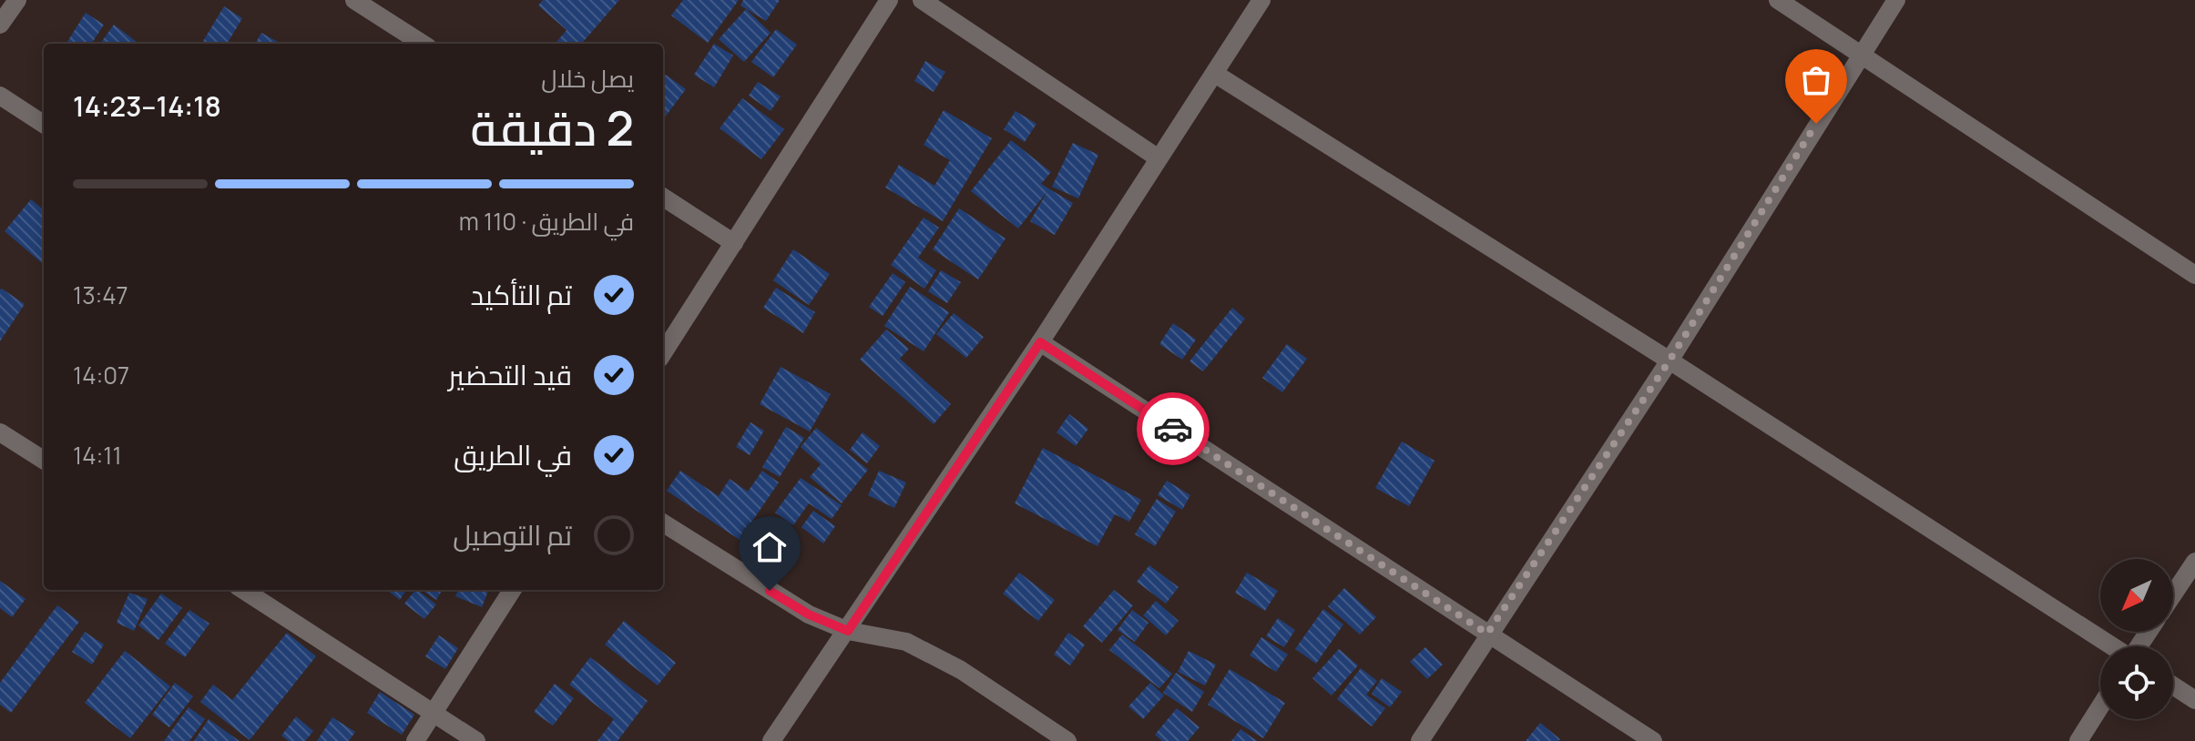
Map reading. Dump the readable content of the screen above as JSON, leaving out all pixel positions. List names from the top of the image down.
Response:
{
  "north": "bottom left",
  "page": {
    "heading": ["2 دقيقة", "يصل خلال", "14:18–14:23"],
    "bar": "في الطريق · 110 m",
    "list": [
      ["تم التأكيد", "13:47"],
      ["قيد التحضير", "14:07"],
      ["في الطريق", "14:11"],
      "تم التوصيل"
    ]
  }
}
